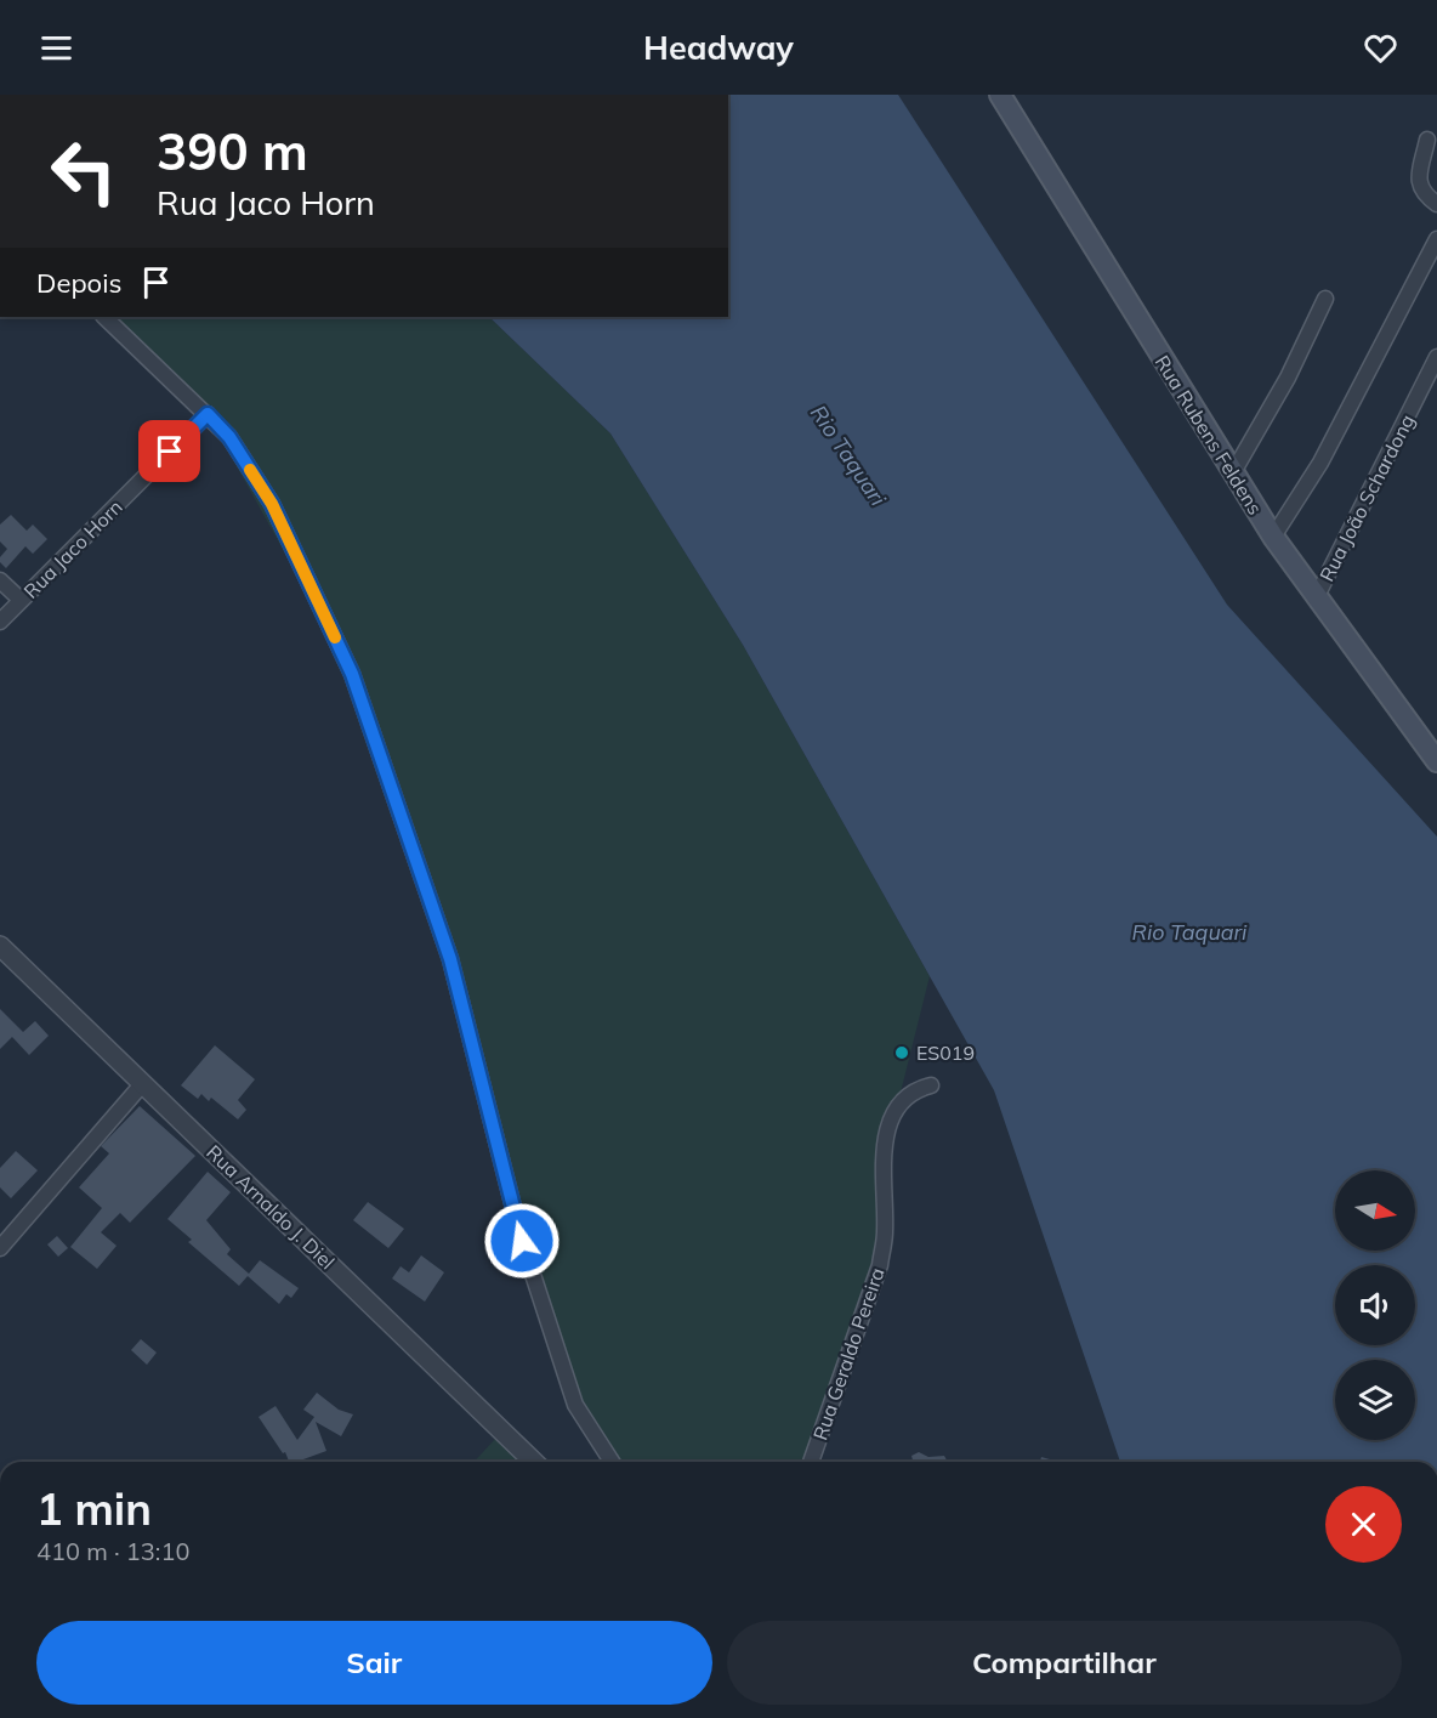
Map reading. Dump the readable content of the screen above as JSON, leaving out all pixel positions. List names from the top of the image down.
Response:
{
  "streets": {
    "main road": ["Rua Rubens Feldens"],
    "street": [
      "Rua João Schardong",
      "Rua Jaco Horn",
      "Rua Arnaldo J. Diel",
      "Rua Geraldo Pereira"
    ]
  },
  "crossings": [
    ["Rua Rubens Feldens", "Rua João Schardong"]
  ],
  "water": ["Rio Taquari"],
  "places": ["ES019"],
  "north": "right",
  "page": {
    "header": "Headway",
    "turn": ["390 m", "Rua Jaco Horn"],
    "then": "Depois",
    "heading": ["1 min", "410 m · 13:10"],
    "buttons": ["Sair", "Compartilhar"]
  }
}
